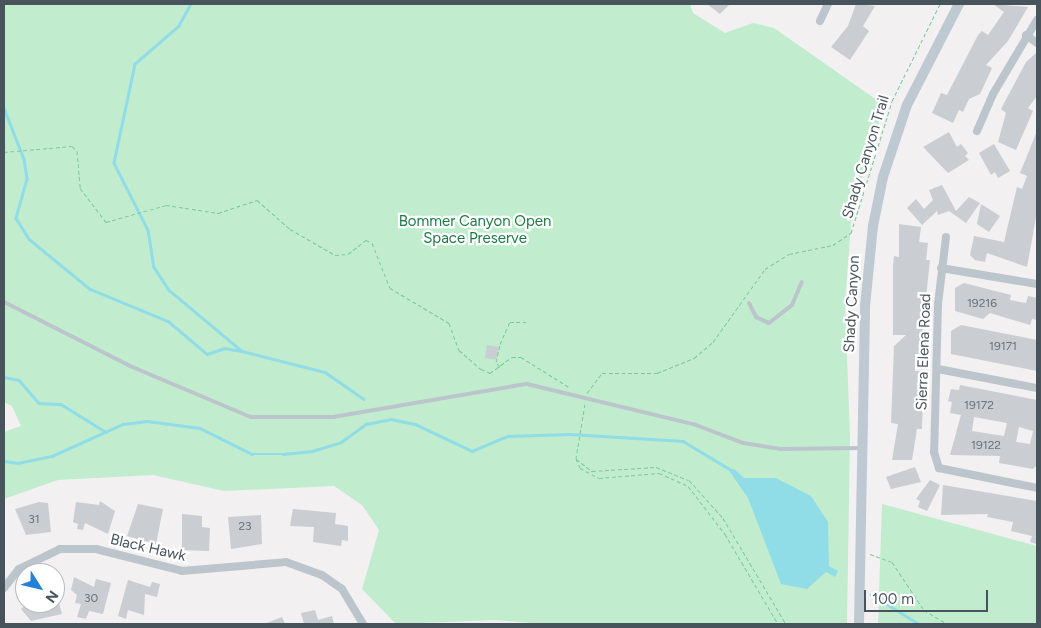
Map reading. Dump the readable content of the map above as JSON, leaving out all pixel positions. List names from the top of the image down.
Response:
{
  "streets": {
    "main road": ["Shady Canyon"],
    "street": ["Sierra Elena Road", "Black Hawk"],
    "path": ["Shady Canyon Trail"]
  },
  "parks": ["Bommer Canyon Open Space Preserve"],
  "house_numbers": [
    "19216",
    "19171",
    "19172",
    "19122",
    "31",
    "23",
    "30"
  ],
  "scale_bar": "100 m",
  "north": "bottom right"
}
